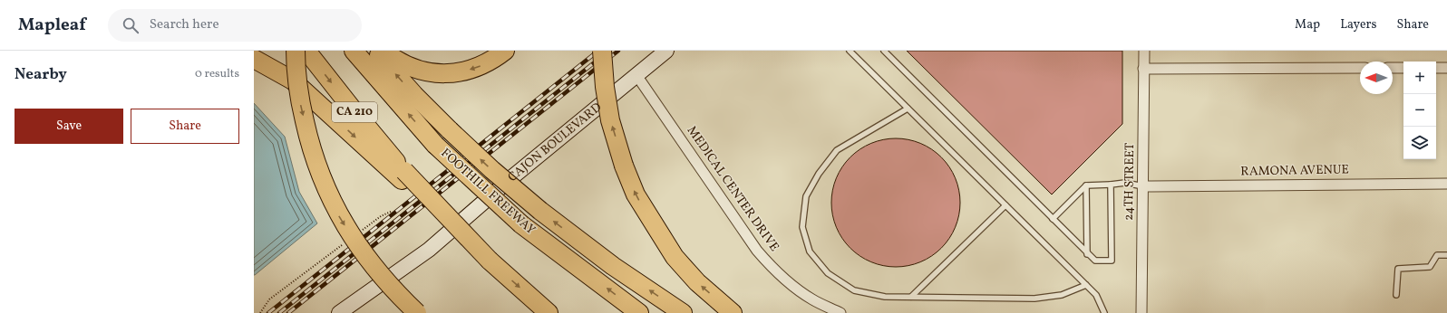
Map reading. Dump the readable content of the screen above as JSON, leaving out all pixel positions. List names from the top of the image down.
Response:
{
  "streets": {
    "highway": ["CA 210", "FOOTHILL FREEWAY"],
    "main road": ["CAJON BOULEVARD"],
    "street": ["RAMONA AVENUE", "24TH STREET", "MEDICAL CENTER DRIVE"]
  },
  "crossings": [
    ["CAJON BOULEVARD", "MEDICAL CENTER DRIVE"],
    ["RAMONA AVENUE", "24TH STREET"]
  ],
  "north": "left",
  "page": {
    "header": "Mapleaf",
    "search": "Search here",
    "nav": ["Map", "Layers", "Share"],
    "heading": ["Nearby", "0 results"],
    "map_buttons": ["+", "−"],
    "buttons": ["Save", "Share"]
  }
}
